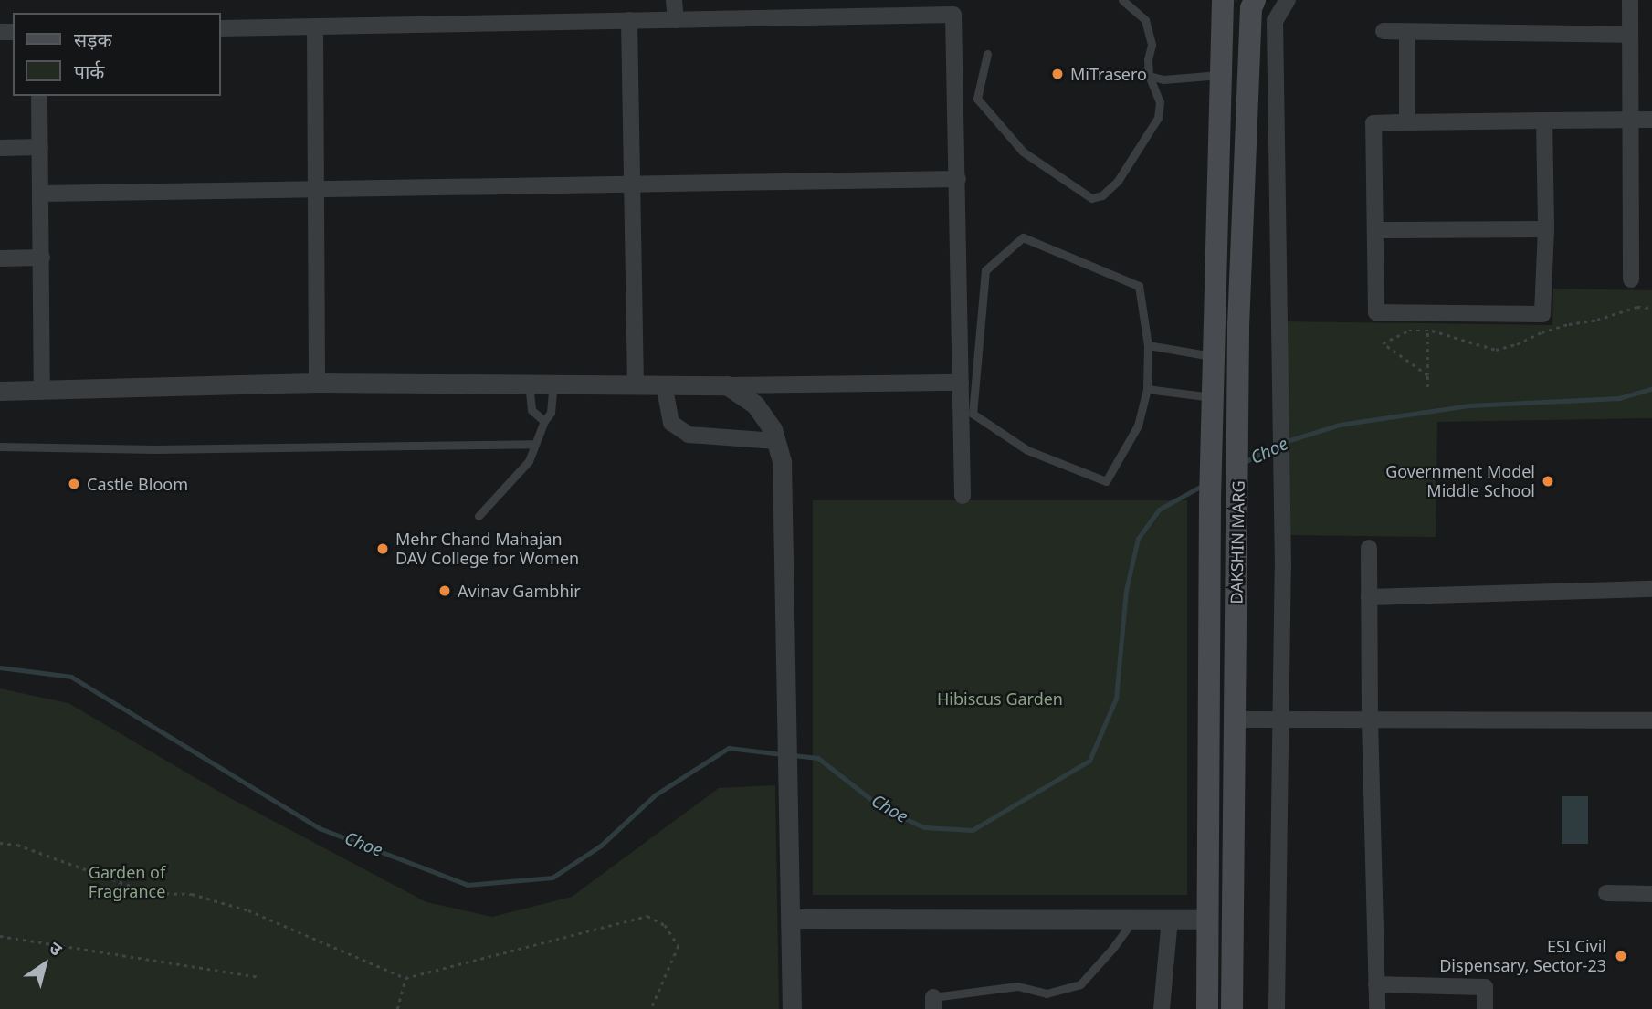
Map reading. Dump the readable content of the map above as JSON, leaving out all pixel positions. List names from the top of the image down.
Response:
{
  "streets": {
    "main road": ["DAKSHIN MARG"]
  },
  "water": ["Choe"],
  "parks": ["Hibiscus Garden", "Garden of Fragrance"],
  "places": [
    "MiTrasero",
    "Government Model Middle School",
    "Castle Bloom",
    "Mehr Chand Mahajan DAV College for Women",
    "Avinav Gambhir",
    "ESI Civil Dispensary, Sector-23"
  ],
  "legend": ["सड़क", "पार्क"],
  "north": "top right"
}
